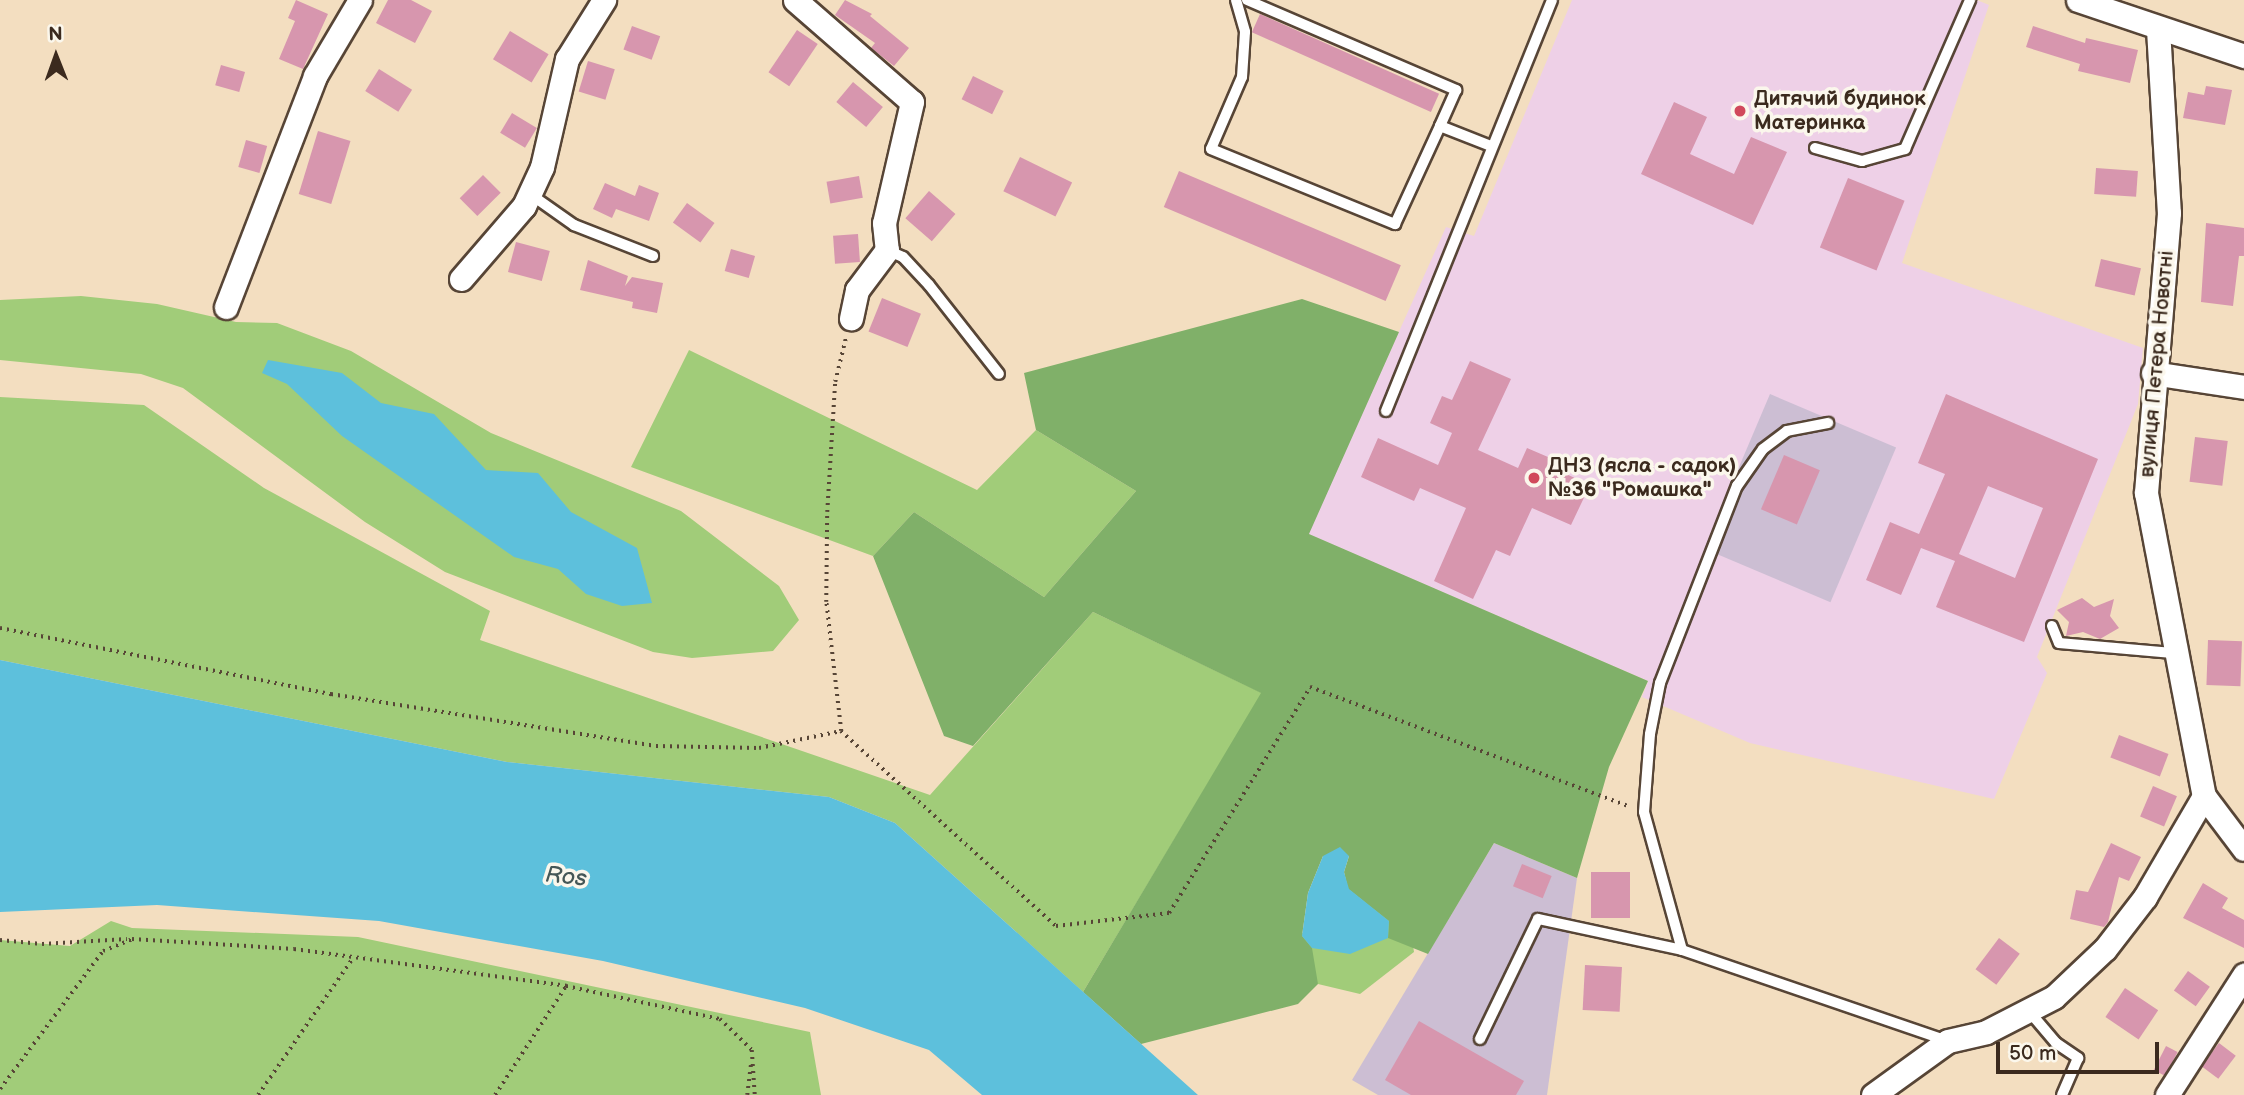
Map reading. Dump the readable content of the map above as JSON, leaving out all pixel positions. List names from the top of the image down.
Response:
{
  "streets": {
    "street": ["вулиця Петера Новотні"]
  },
  "water": ["Ros"],
  "places": ["Дитячий будинок Материнка", "ДНЗ (ясла - садок) №36 \"Ромашка\""],
  "scale_bar": "50 m",
  "north": "top"
}
